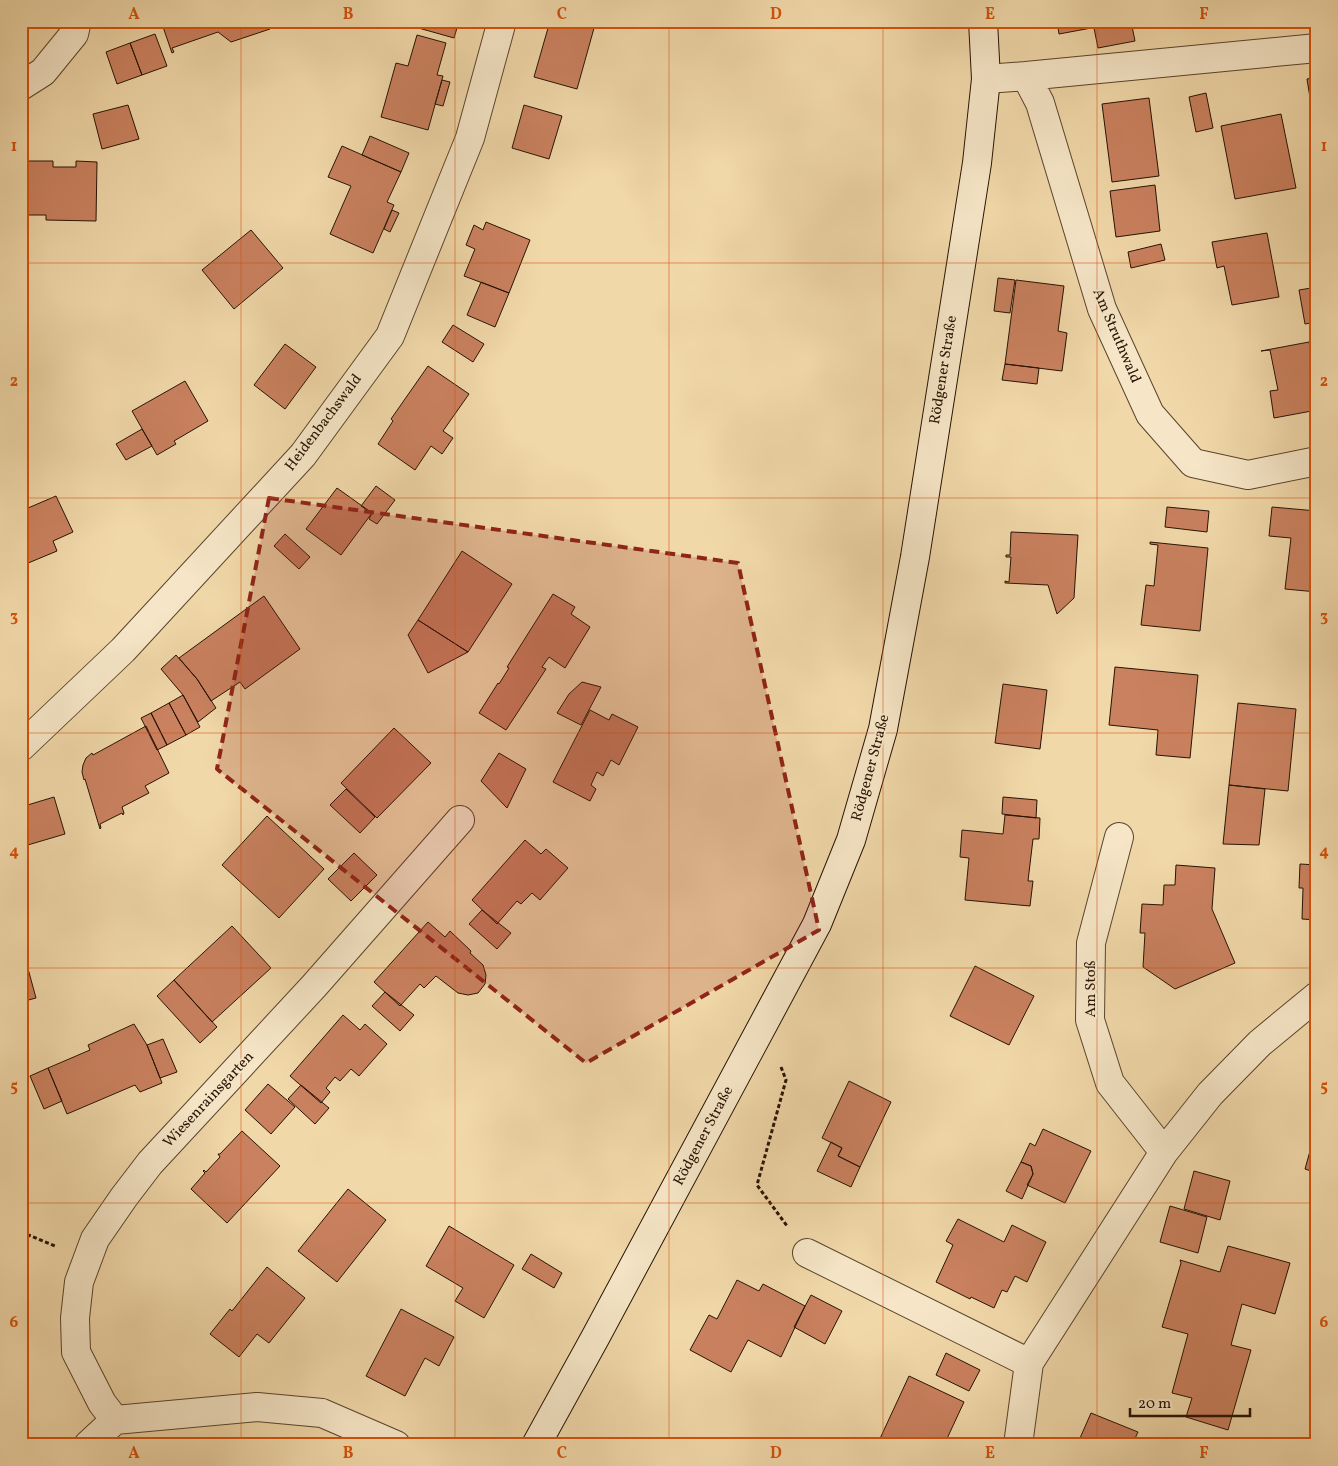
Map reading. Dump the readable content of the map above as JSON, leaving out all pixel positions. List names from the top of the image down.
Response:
{
  "streets": {
    "street": [
      "Am Struthwald",
      "Rödgener Straße",
      "Heidenbachswald",
      "Am Stoß",
      "Wiesenrainsgarten"
    ]
  },
  "scale_bar": "20 m",
  "grid": {
    "columns": [
      "A",
      "B",
      "C",
      "D",
      "E",
      "F"
    ],
    "rows": [
      "1",
      "2",
      "3",
      "4",
      "5",
      "6"
    ]
  }
}
